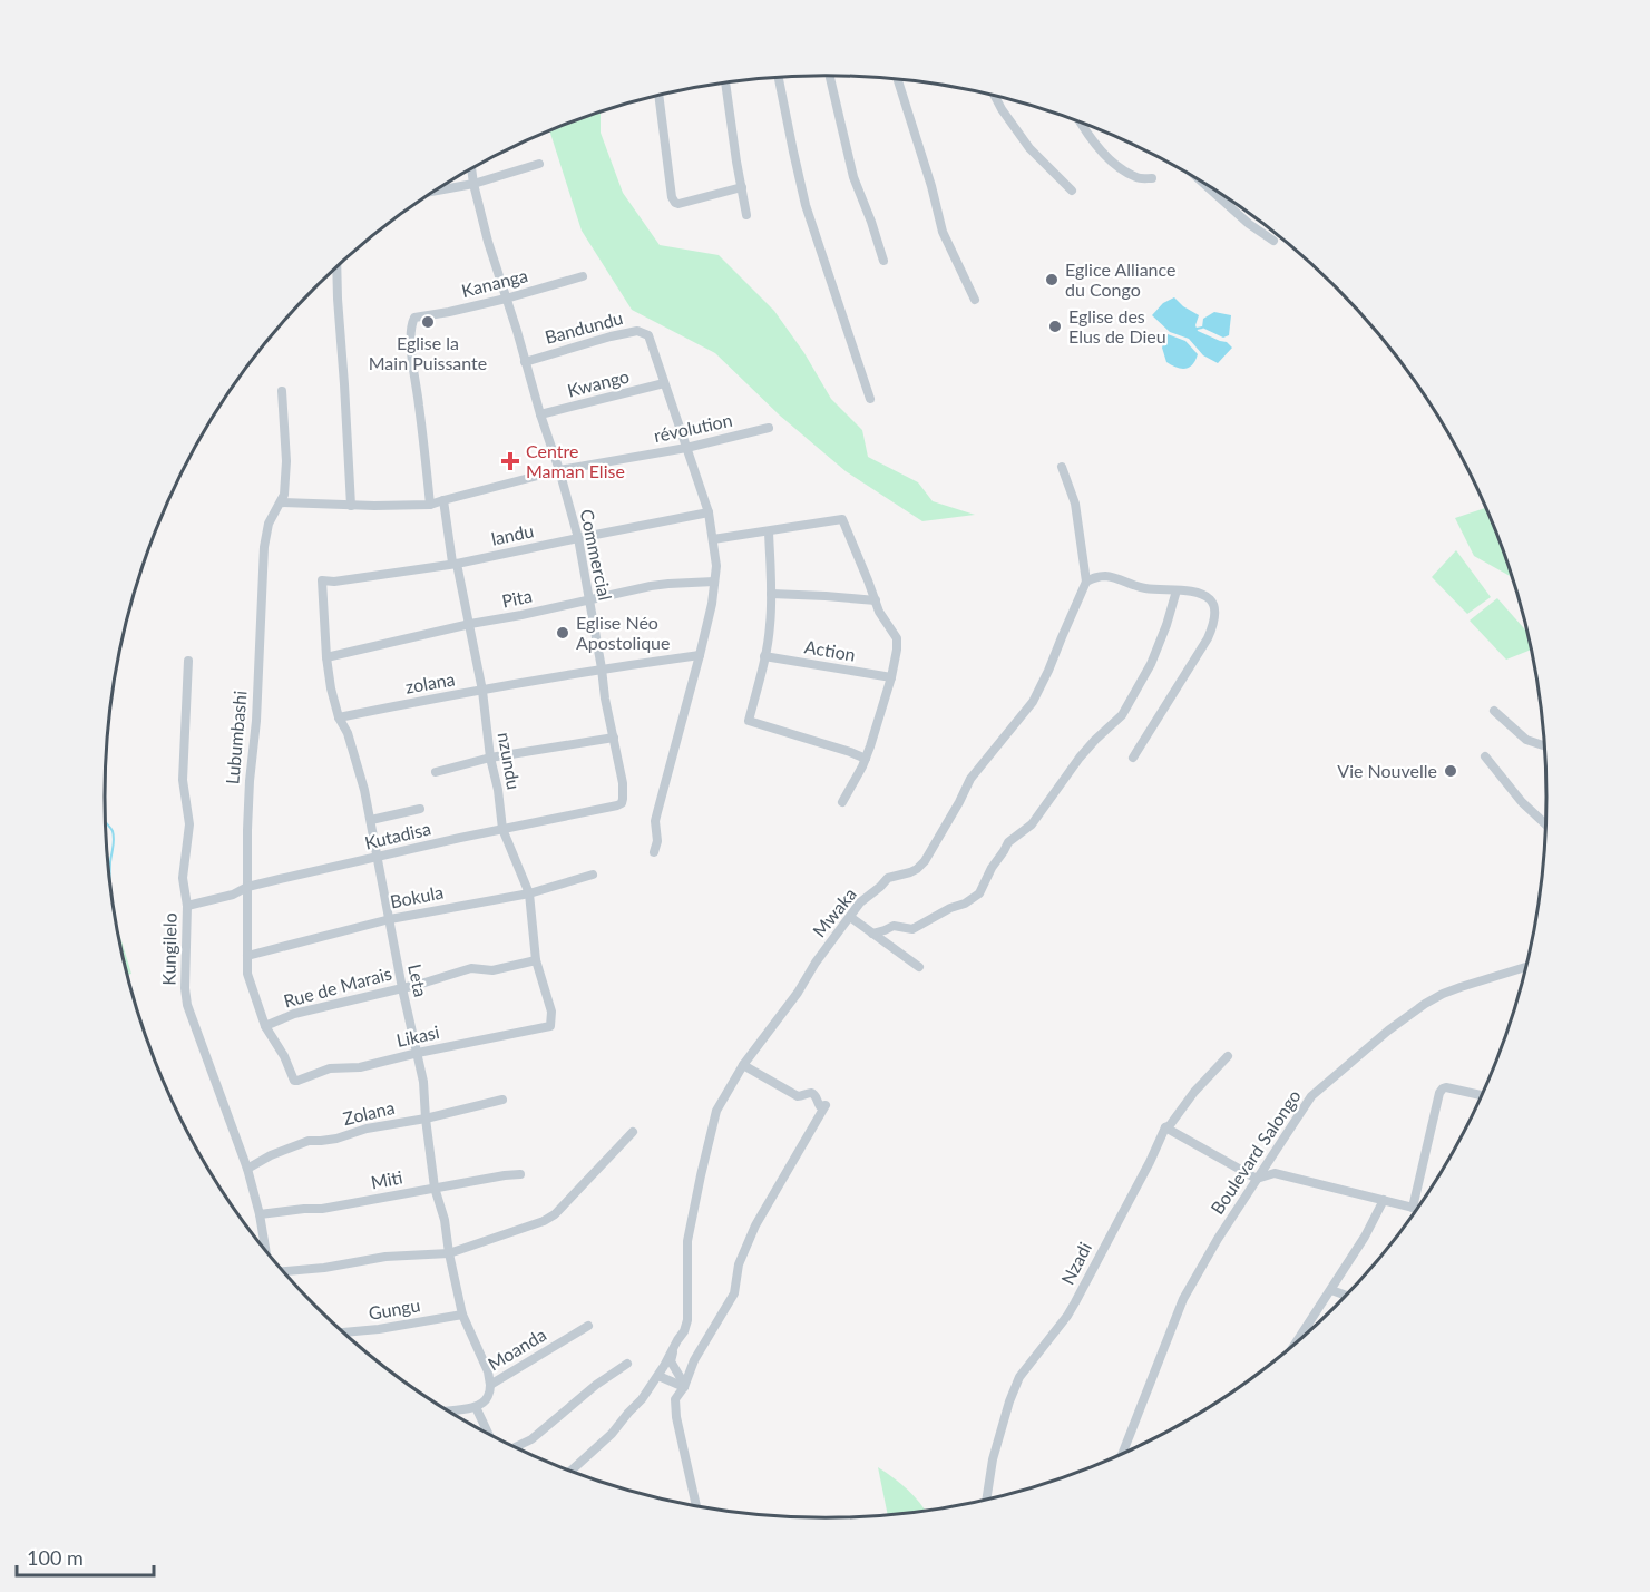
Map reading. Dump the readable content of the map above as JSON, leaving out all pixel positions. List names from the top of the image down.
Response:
{
  "streets": {
    "street": [
      "Kananga",
      "Bandundu",
      "Kwango",
      "révolution",
      "landu",
      "Commercial",
      "Pita",
      "Action",
      "zolana",
      "Lubumbashi",
      "nzundu",
      "Kutadisa",
      "Bokula",
      "Mwaka",
      "Kungilelo",
      "Leta",
      "Rue de Marais",
      "Likasi",
      "Zolana",
      "Boulevard Salongo",
      "Miti",
      "Nzadi",
      "Gungu",
      "Moanda"
    ]
  },
  "crossings": [
    ["Kananga", "révolution"],
    ["Kananga", "Commercial"],
    ["Bandundu", "Kwango"],
    ["Bandundu", "Commercial"],
    ["Kwango", "Commercial"],
    ["révolution", "Commercial"],
    ["révolution", "nzundu"],
    ["landu", "Commercial"],
    ["landu", "nzundu"],
    ["landu", "Leta"],
    ["Commercial", "Pita"],
    ["Commercial", "zolana"],
    ["Commercial", "Kutadisa"],
    ["Pita", "nzundu"],
    ["Pita", "Leta"],
    ["zolana", "nzundu"],
    ["zolana", "Leta"],
    ["Lubumbashi", "Kutadisa"],
    ["Lubumbashi", "Bokula"],
    ["Lubumbashi", "Rue de Marais"],
    ["Lubumbashi", "Likasi"],
    ["nzundu", "Kutadisa"],
    ["nzundu", "Bokula"],
    ["nzundu", "Rue de Marais"],
    ["nzundu", "Likasi"],
    ["Kutadisa", "Kungilelo"],
    ["Kutadisa", "Leta"],
    ["Bokula", "Leta"],
    ["Kungilelo", "Zolana"],
    ["Kungilelo", "Miti"],
    ["Leta", "Rue de Marais"],
    ["Leta", "Likasi"],
    ["Leta", "Zolana"],
    ["Leta", "Miti"],
    ["Leta", "Gungu"],
    ["Leta", "Moanda"]
  ],
  "places": {
    "other": [
      "Eglice Alliance du Congo",
      "Eglise la Main Puissante",
      "Eglise des Elus de Dieu",
      "Eglise Néo Apostolique",
      "Vie Nouvelle"
    ],
    "health": ["Centre Maman Elise"]
  },
  "scale_bar": "100 m"
}
